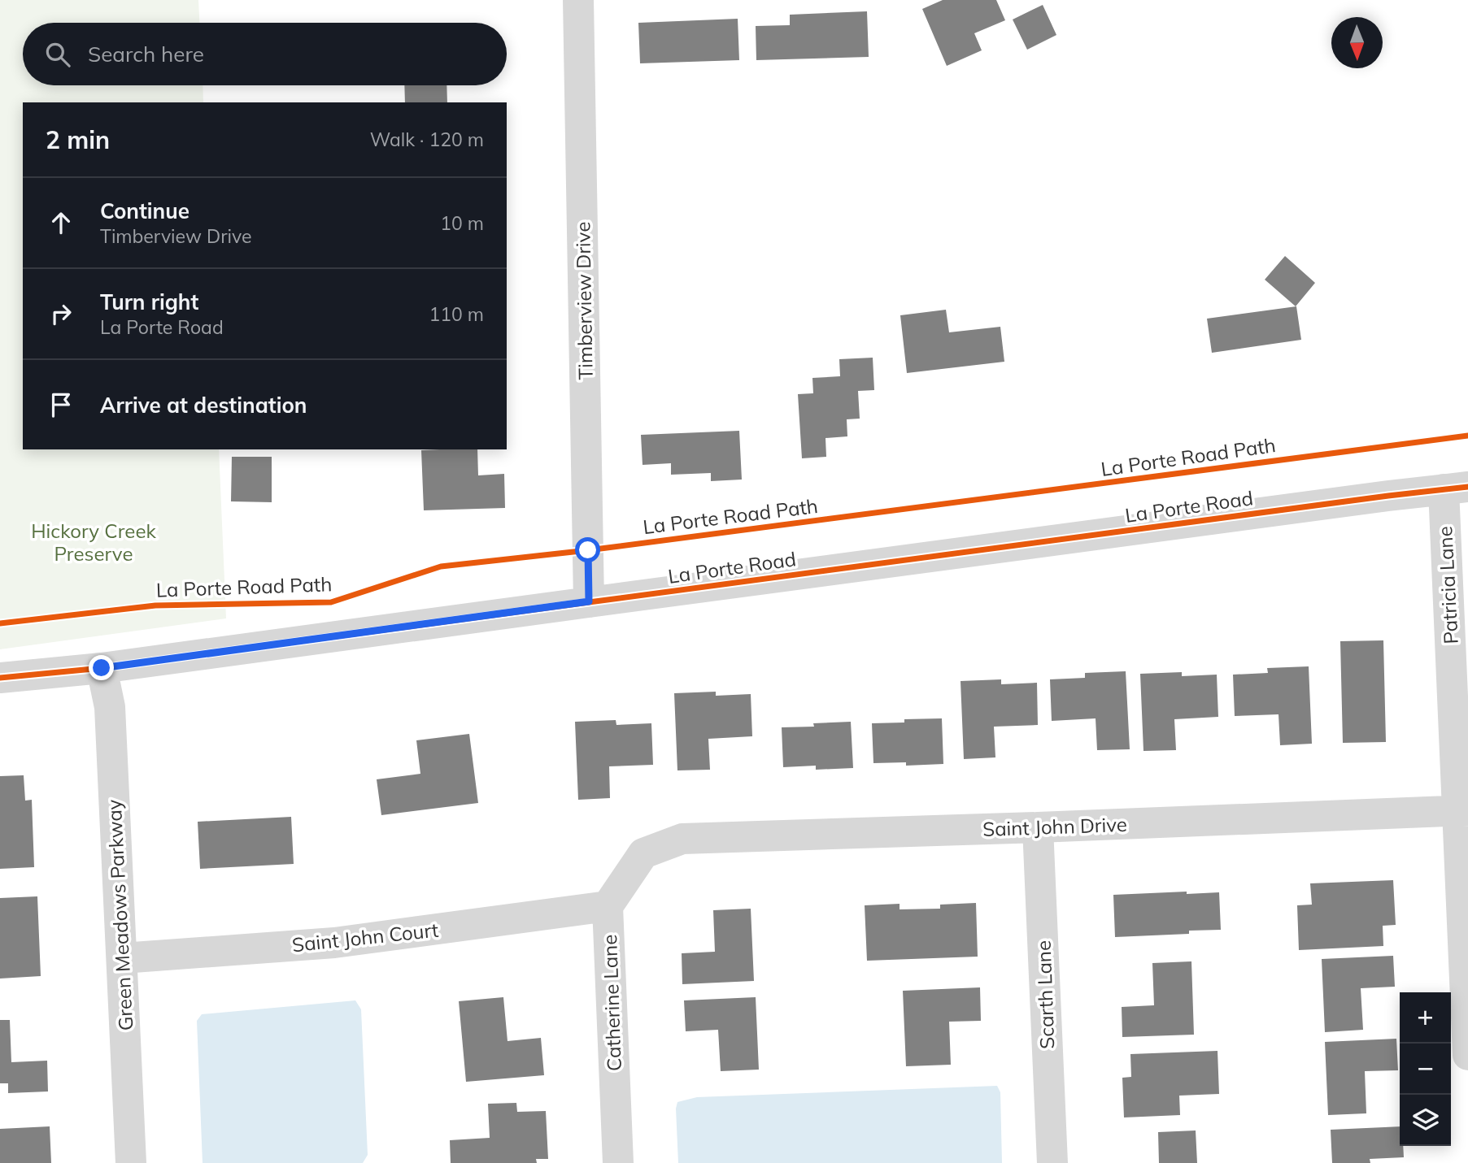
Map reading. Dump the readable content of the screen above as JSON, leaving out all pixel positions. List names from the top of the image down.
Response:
{
  "streets": {
    "street": [
      "Timberview Drive",
      "La Porte Road",
      "Patricia Lane",
      "Saint John Drive",
      "Green Meadows Parkway",
      "Saint John Court",
      "Scarth Lane",
      "Catherine Lane"
    ],
    "cycle path": ["La Porte Road Path"]
  },
  "crossings": [
    ["Timberview Drive", "La Porte Road"],
    ["La Porte Road", "Patricia Lane"],
    ["La Porte Road", "Green Meadows Parkway"],
    ["Patricia Lane", "Saint John Drive"],
    ["Saint John Drive", "Scarth Lane"],
    ["Saint John Drive", "Catherine Lane"],
    ["Green Meadows Parkway", "Saint John Court"],
    ["Saint John Court", "Catherine Lane"]
  ],
  "parks": ["Hickory Creek Preserve"],
  "north": "bottom",
  "page": {
    "search": "Search here",
    "heading": ["2 min", "Walk · 120 m"],
    "list": [
      ["Continue", "Timberview Drive", "10 m"],
      ["Turn right", "La Porte Road", "110 m"],
      "Arrive at destination"
    ],
    "map_buttons": ["+", "−"]
  }
}
